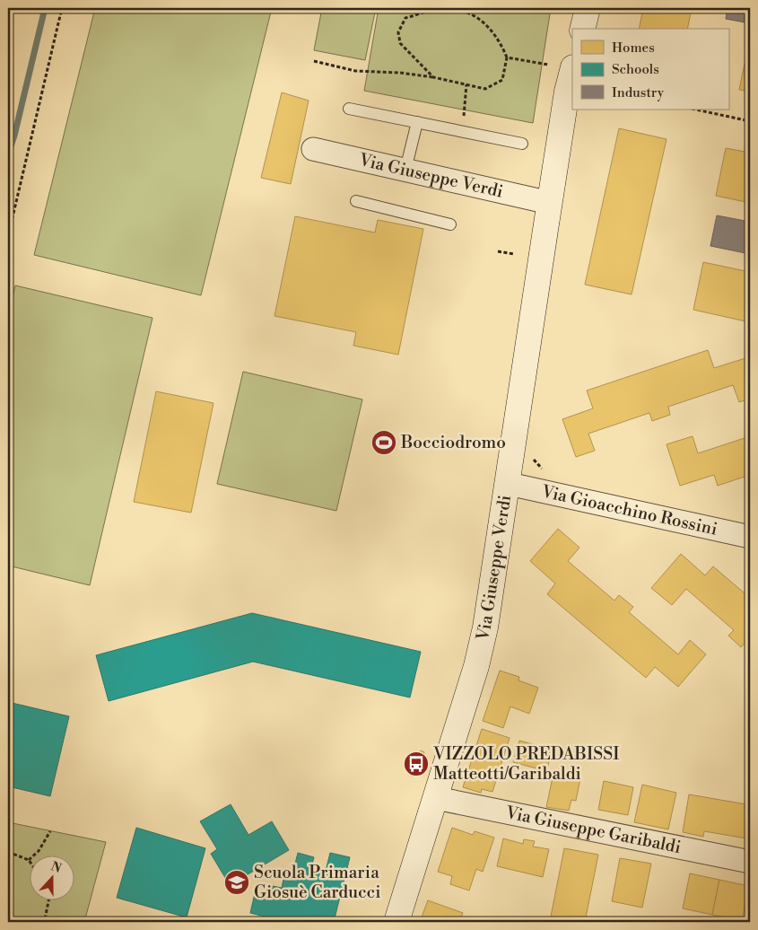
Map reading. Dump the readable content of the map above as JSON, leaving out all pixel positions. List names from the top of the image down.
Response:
{
  "streets": {
    "street": ["Via Giuseppe Verdi", "Via Gioacchino Rossini", "Via Giuseppe Garibaldi"]
  },
  "crossings": [
    ["Via Giuseppe Verdi", "Via Gioacchino Rossini"],
    ["Via Giuseppe Verdi", "Via Giuseppe Garibaldi"]
  ],
  "places": {
    "sports": ["Bocciodromo"],
    "bus stop": ["VIZZOLO PREDABISSI Matteotti/Garibaldi"],
    "school or university": ["Scuola Primaria Giosuè Carducci"]
  },
  "legend": ["Homes", "Schools", "Industry"],
  "north": "top"
}
